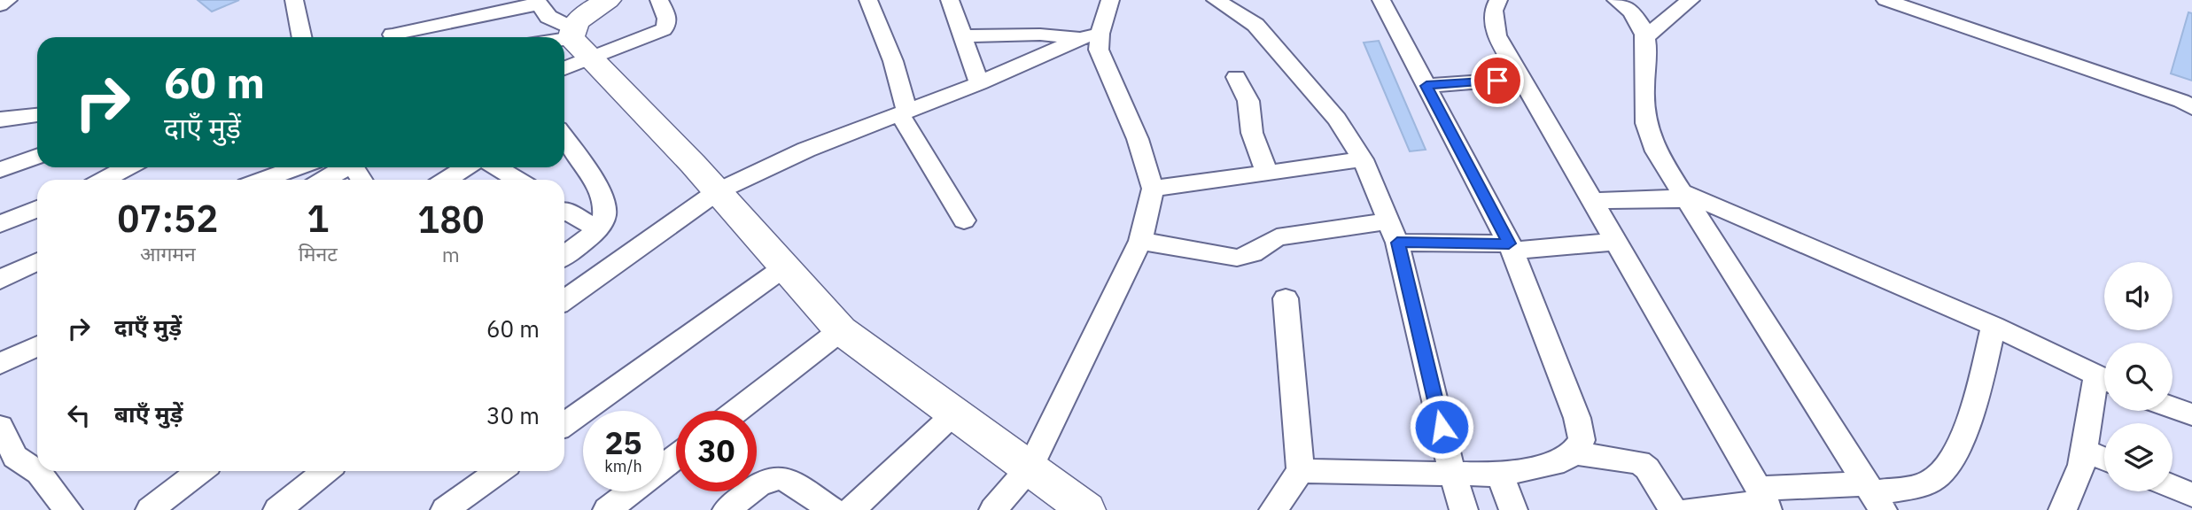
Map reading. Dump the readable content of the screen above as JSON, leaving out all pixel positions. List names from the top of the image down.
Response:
{
  "page": {
    "turn": ["60 m", "दाएँ मुड़ें"],
    "eta": [
      "07:52",
      "आगमन",
      "1",
      "मिनट",
      "180",
      "m"
    ],
    "list": [
      {
        "name": "दाएँ मुड़ें",
        "value": "60 m"
      },
      {
        "name": "बाएँ मुड़ें",
        "value": "30 m"
      }
    ],
    "speed": "25 km/h",
    "limit": "30"
  }
}
